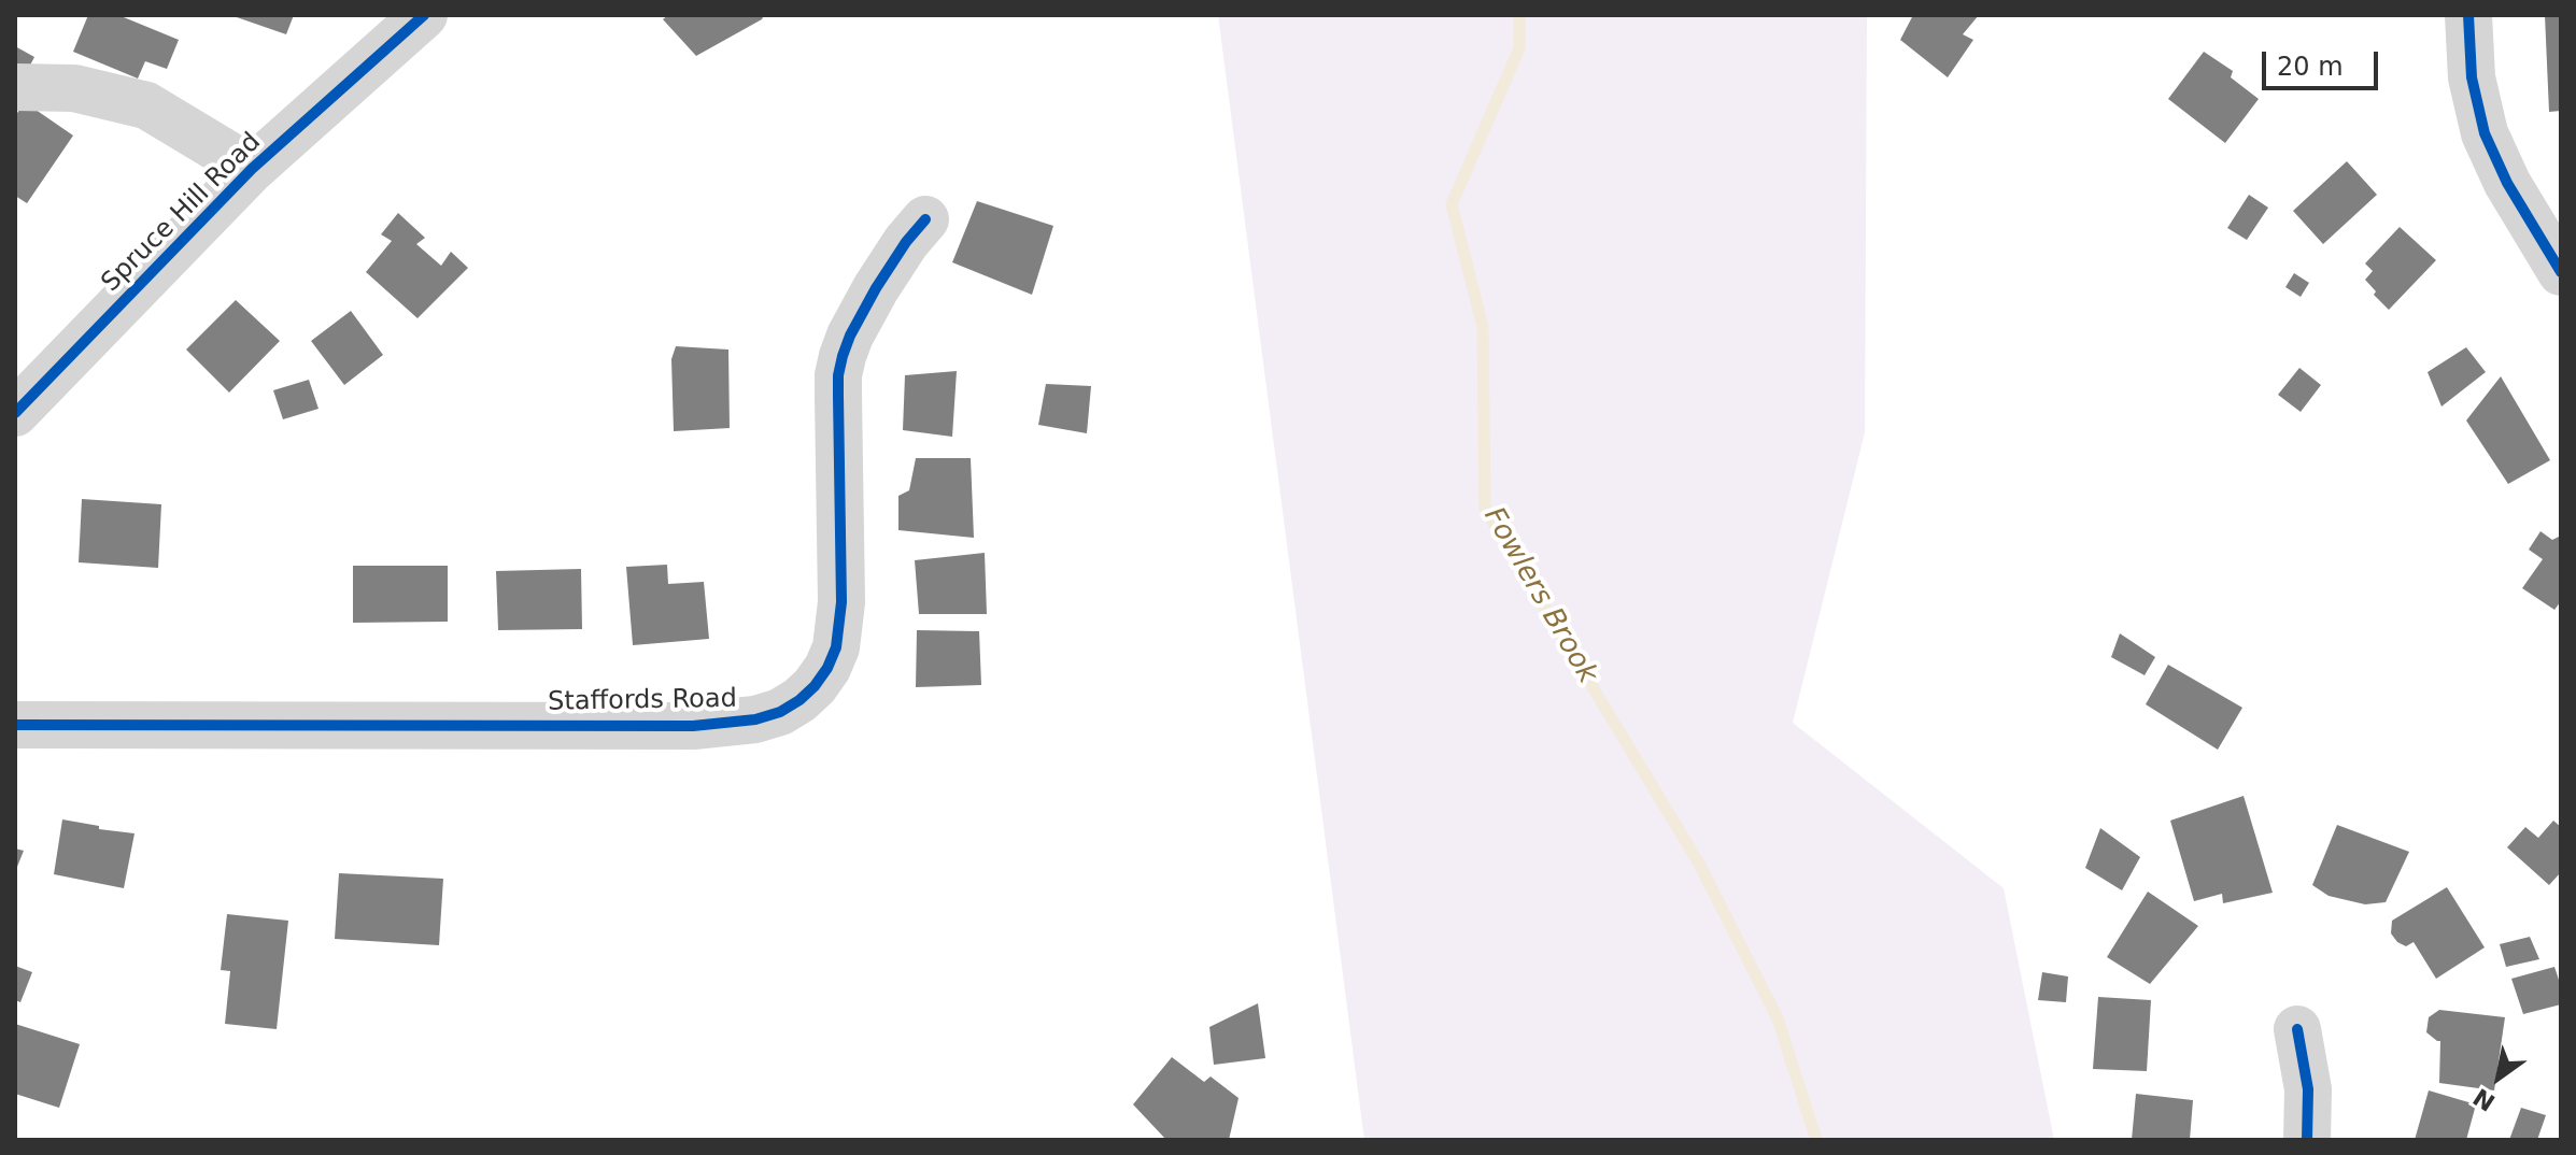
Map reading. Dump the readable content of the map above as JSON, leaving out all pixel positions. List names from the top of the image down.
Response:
{
  "streets": {
    "street": ["Spruce Hill Road", "Staffords Road"]
  },
  "water": ["Fowlers Brook"],
  "scale_bar": "20 m",
  "north": "bottom left"
}
